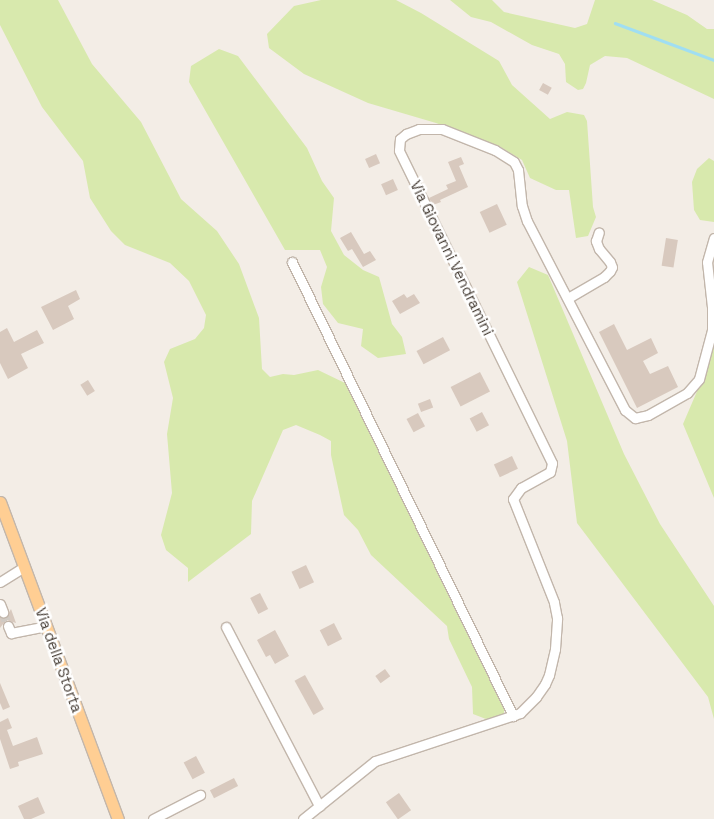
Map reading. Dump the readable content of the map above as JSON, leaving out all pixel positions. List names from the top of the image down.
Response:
{
  "streets": {
    "main road": ["Via della Storta"],
    "street": ["Via Giovanni Vendramini"]
  }
}
